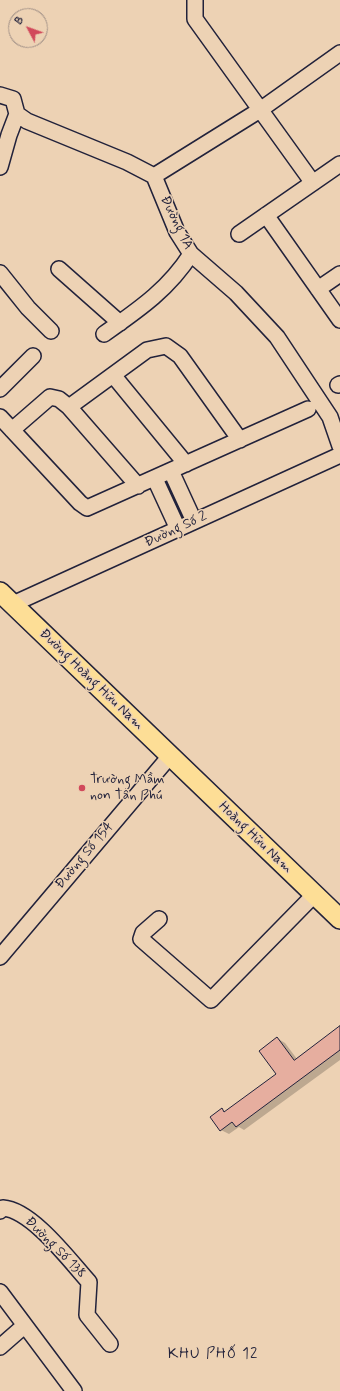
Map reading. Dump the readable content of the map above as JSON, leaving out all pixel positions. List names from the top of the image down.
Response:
{
  "streets": {
    "main road": ["Đường Hoàng Hữu Nam", "Hoàng Hữu Nam"],
    "street": [
      "Đường 1A",
      "Đường Số 2",
      "Đường Số 154",
      "Đường Số 138"
    ]
  },
  "crossings": [
    ["Đường Số 2", "Đường Hoàng Hữu Nam"],
    ["Đường Hoàng Hữu Nam", "Hoàng Hữu Nam"],
    ["Đường Hoàng Hữu Nam", "Đường Số 154"],
    ["Hoàng Hữu Nam", "Đường Số 154"]
  ],
  "districts": ["KHU PHỐ 12"],
  "places": ["Trường Mầm non Tân Phú"],
  "north": "top left"
}
